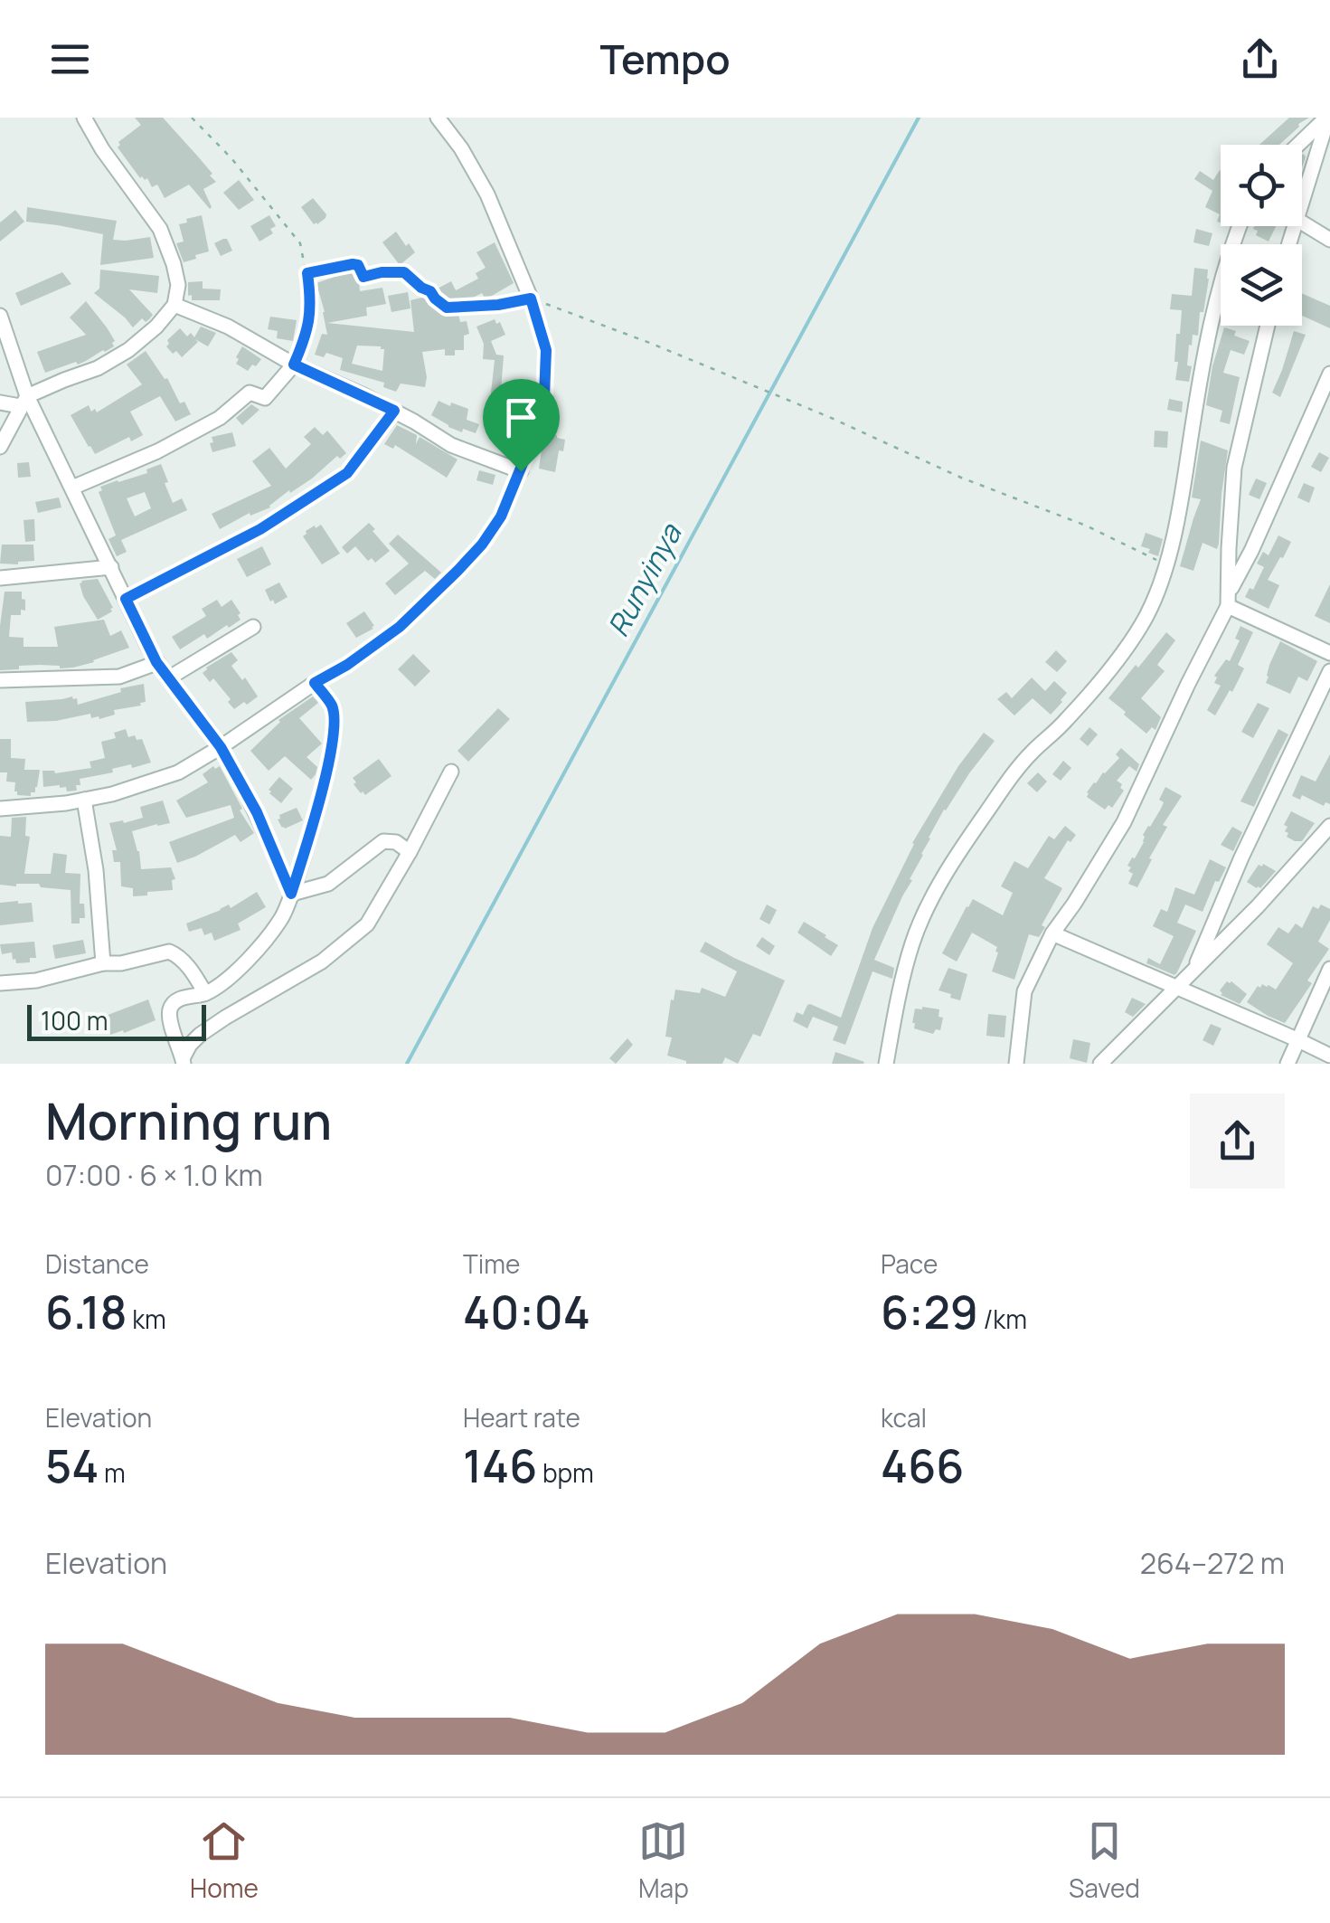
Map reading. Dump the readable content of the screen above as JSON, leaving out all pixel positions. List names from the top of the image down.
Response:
{
  "water": ["Runyinya"],
  "scale_bar": "100 m",
  "page": {
    "header": "Tempo",
    "scale": "100 m",
    "heading": ["Morning run", "07:00 · 6 × 1.0 km"],
    "stats": [
      ["Distance", "6.18 km"],
      ["Time", "40:04"],
      ["Pace", "6:29 /km"],
      ["Elevation", "54 m"],
      ["Heart rate", "146 bpm"],
      ["kcal", "466"]
    ],
    "chart": ["Elevation", "264–272 m"],
    "tabs": ["Home", "Map", "Saved"]
  }
}
